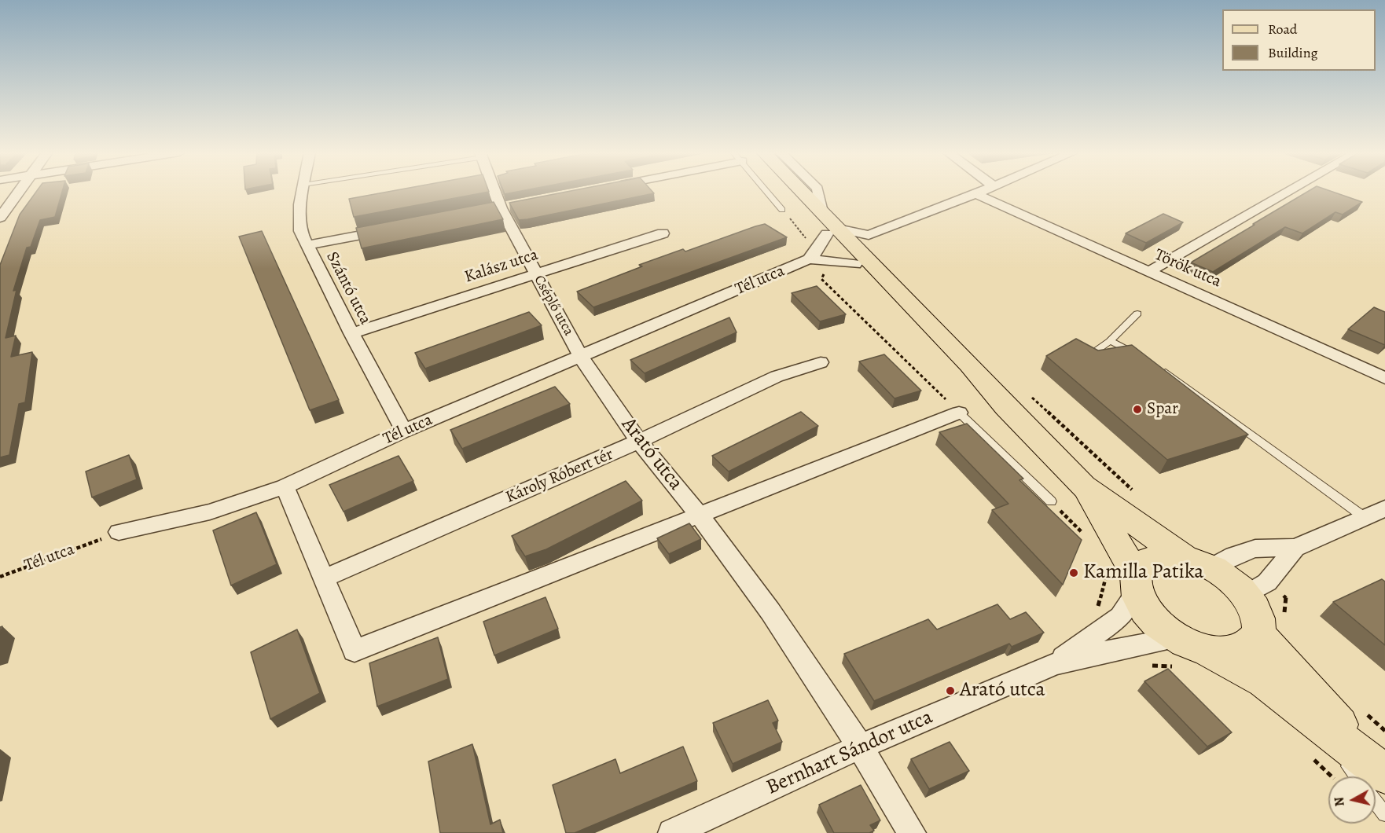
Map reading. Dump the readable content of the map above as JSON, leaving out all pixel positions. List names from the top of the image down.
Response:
{
  "streets": {
    "street": [
      "Kalász utca",
      "Török utca",
      "Tél utca",
      "Szántó utca",
      "Cséplő utca",
      "Arató utca",
      "Károly Róbert tér",
      "Bernhart Sándor utca"
    ]
  },
  "crossings": [
    ["Kalász utca", "Szántó utca"],
    ["Kalász utca", "Cséplő utca"],
    ["Török utca", "Tél utca"],
    ["Tél utca", "Szántó utca"],
    ["Tél utca", "Cséplő utca"],
    ["Tél utca", "Arató utca"],
    ["Cséplő utca", "Arató utca"],
    ["Arató utca", "Károly Róbert tér"],
    ["Arató utca", "Bernhart Sándor utca"]
  ],
  "places": ["Spar", "Kamilla Patika", "Arató utca"],
  "legend": ["Road", "Building"],
  "north": "left"
}
